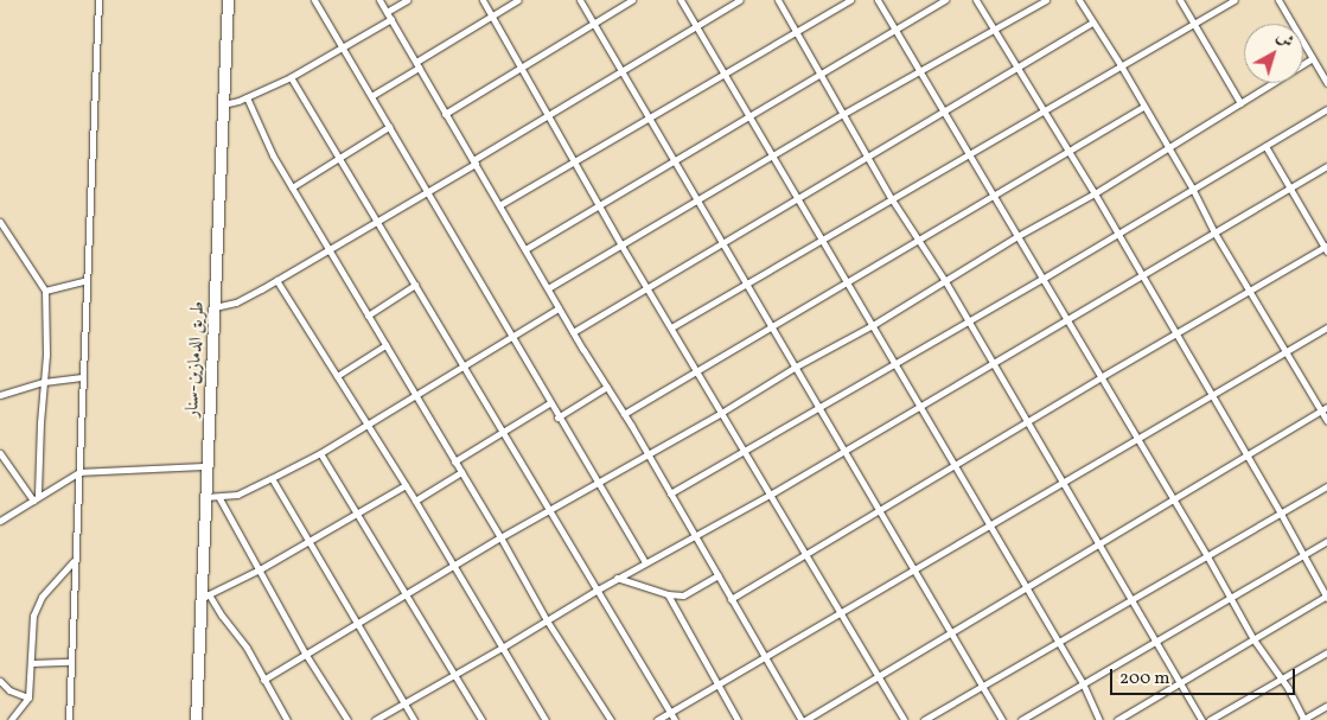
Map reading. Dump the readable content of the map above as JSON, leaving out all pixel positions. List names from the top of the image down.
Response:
{
  "streets": {
    "highway": ["طريق الدمازين-سنار"]
  },
  "scale_bar": "200 m",
  "north": "top right"
}
